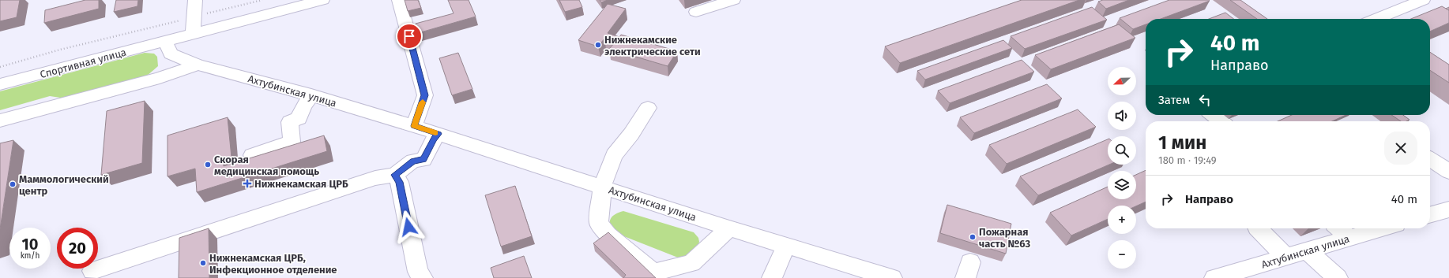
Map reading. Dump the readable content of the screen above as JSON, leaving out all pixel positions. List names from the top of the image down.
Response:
{
  "streets": {
    "street": ["Спортивная улица", "Ахтубинская улица"]
  },
  "crossings": [
    ["Спортивная улица", "Ахтубинская улица"]
  ],
  "places": {
    "other": [
      "Нижнекамские электрические сети",
      "Скорая медицинская помощь",
      "Маммологический центр",
      "Пожарная часть №63",
      "Нижнекамская ЦРБ, Инфекционное отделение"
    ],
    "health": ["Нижнекамская ЦРБ"]
  },
  "north": "left",
  "page": {
    "turn": ["40 m", "Направо"],
    "map_buttons": ["+", "−"],
    "then": "Затем",
    "heading": ["1 мин", "180 m · 19:49"],
    "list": [
      {
        "name": "Направо",
        "value": "40 m"
      }
    ],
    "speed": "10 km/h",
    "limit": "20"
  }
}
